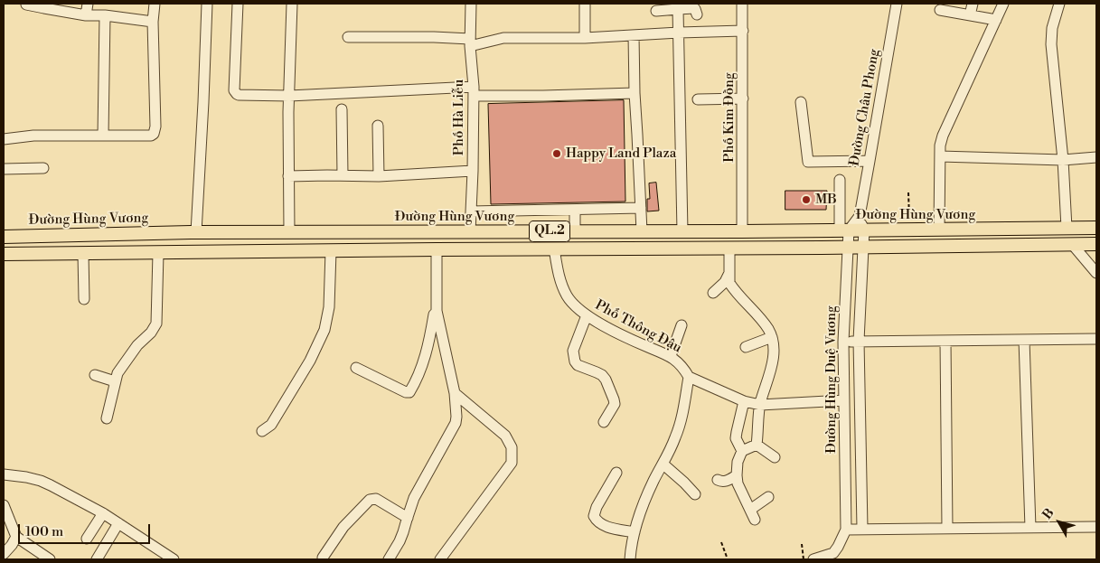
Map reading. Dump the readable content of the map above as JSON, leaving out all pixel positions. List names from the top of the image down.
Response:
{
  "streets": {
    "main road": ["Đường Hùng Vương", "QL.2"],
    "street": [
      "Đường Châu Phong",
      "Phố Hà Liễu",
      "Phố Kim Đồng",
      "Phố Thông Đậu",
      "Đường Hùng Duệ Vương"
    ]
  },
  "crossings": [
    ["Đường Châu Phong", "Đường Hùng Vương"],
    ["Đường Châu Phong", "Đường Hùng Duệ Vương"],
    ["Phố Hà Liễu", "Đường Hùng Vương"],
    ["Phố Kim Đồng", "Đường Hùng Vương"],
    ["Đường Hùng Vương", "Đường Hùng Duệ Vương"],
    ["QL.2", "Phố Thông Đậu"],
    ["QL.2", "Đường Hùng Duệ Vương"]
  ],
  "places": ["Happy Land Plaza", "MB"],
  "scale_bar": "100 m",
  "north": "top left"
}
